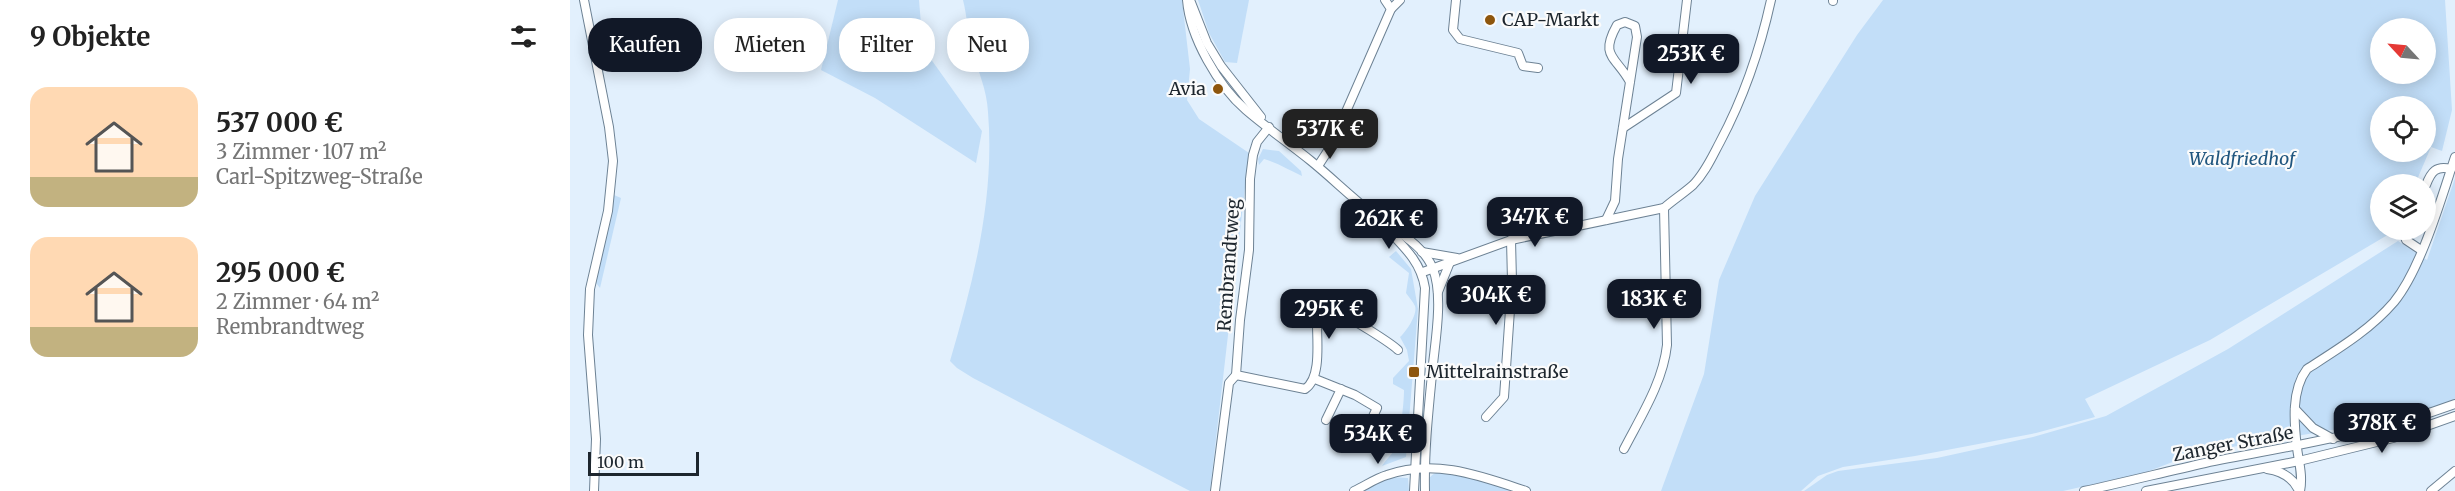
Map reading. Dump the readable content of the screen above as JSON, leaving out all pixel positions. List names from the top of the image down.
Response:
{
  "streets": {
    "street": ["Rembrandtweg", "Zanger Straße"]
  },
  "parks": ["Waldfriedhof"],
  "places": {
    "other": ["CAP-Markt", "Avia"],
    "transit": ["Mittelrainstraße"]
  },
  "scale_bar": "100 m",
  "north": "top left",
  "page": {
    "heading": "9 Objekte",
    "chip": [
      "Kaufen",
      "Mieten",
      "Filter",
      "Neu"
    ],
    "price": [
      "253K €",
      "537K €",
      "347K €",
      "262K €",
      "304K €",
      "183K €",
      "295K €",
      "378K €",
      "534K €"
    ],
    "list": [
      {
        "name": "537 000 €",
        "note": "3 Zimmer · 107 m² · Carl-Spitzweg-Straße"
      },
      {
        "name": "295 000 €",
        "note": "2 Zimmer · 64 m² · Rembrandtweg"
      }
    ],
    "scale": "100 m"
  }
}
